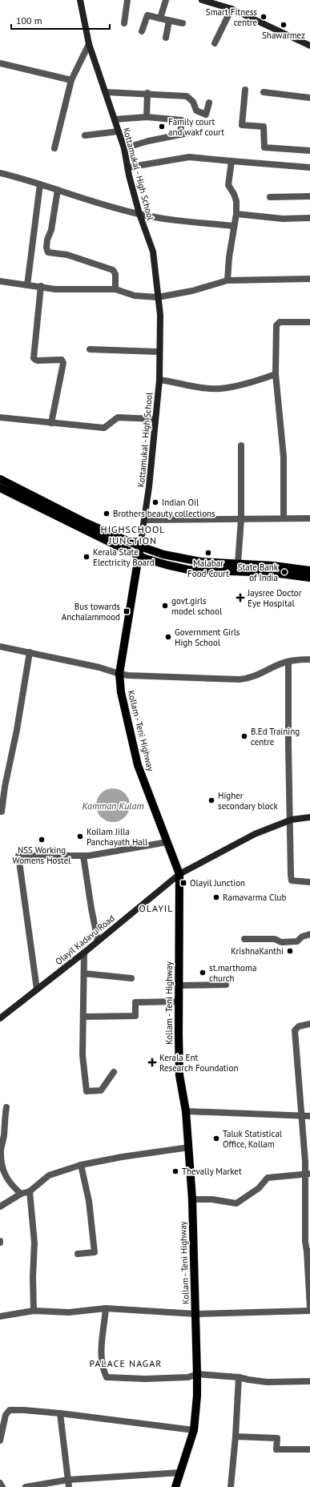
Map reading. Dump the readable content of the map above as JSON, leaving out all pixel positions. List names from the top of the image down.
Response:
{
  "streets": {
    "main road": ["Kottamukal - High School", "Kollam - Teni Highway", "Olayil Kadavu Road"]
  },
  "crossings": [
    ["Kottamukal - High School", "Kollam - Teni Highway"],
    ["Kollam - Teni Highway", "Olayil Kadavu Road"]
  ],
  "districts": ["HIGHSCHOOL JUNCTION", "OLAYIL", "PALACE NAGAR"],
  "water": ["Kamman Kulam"],
  "places": {
    "other": [
      "Smart Fitness centre",
      "Shawarmez",
      "Family court and wakf court",
      "Indian Oil",
      "Brothers beauty collections",
      "Malabar Food Court",
      "Kerala State Electricity Board",
      "State Bank of India",
      "govt.girls model school",
      "Government Girls High School",
      "B.Ed Training centre",
      "Higher secondary block",
      "Kollam Jilla Panchayath Hall",
      "NSS Working Womens Hostel",
      "Ramavarma Club",
      "KrishnaKanthi",
      "st.marthoma church",
      "Taluk Statistical Office, Kollam",
      "Thevally Market"
    ],
    "health": ["Jaysree Doctor Eye Hospital", "Kerala Ent Research Foundation"],
    "transit": ["Bus towards Anchalammood", "Olayil Junction"]
  },
  "scale_bar": "100 m"
}
